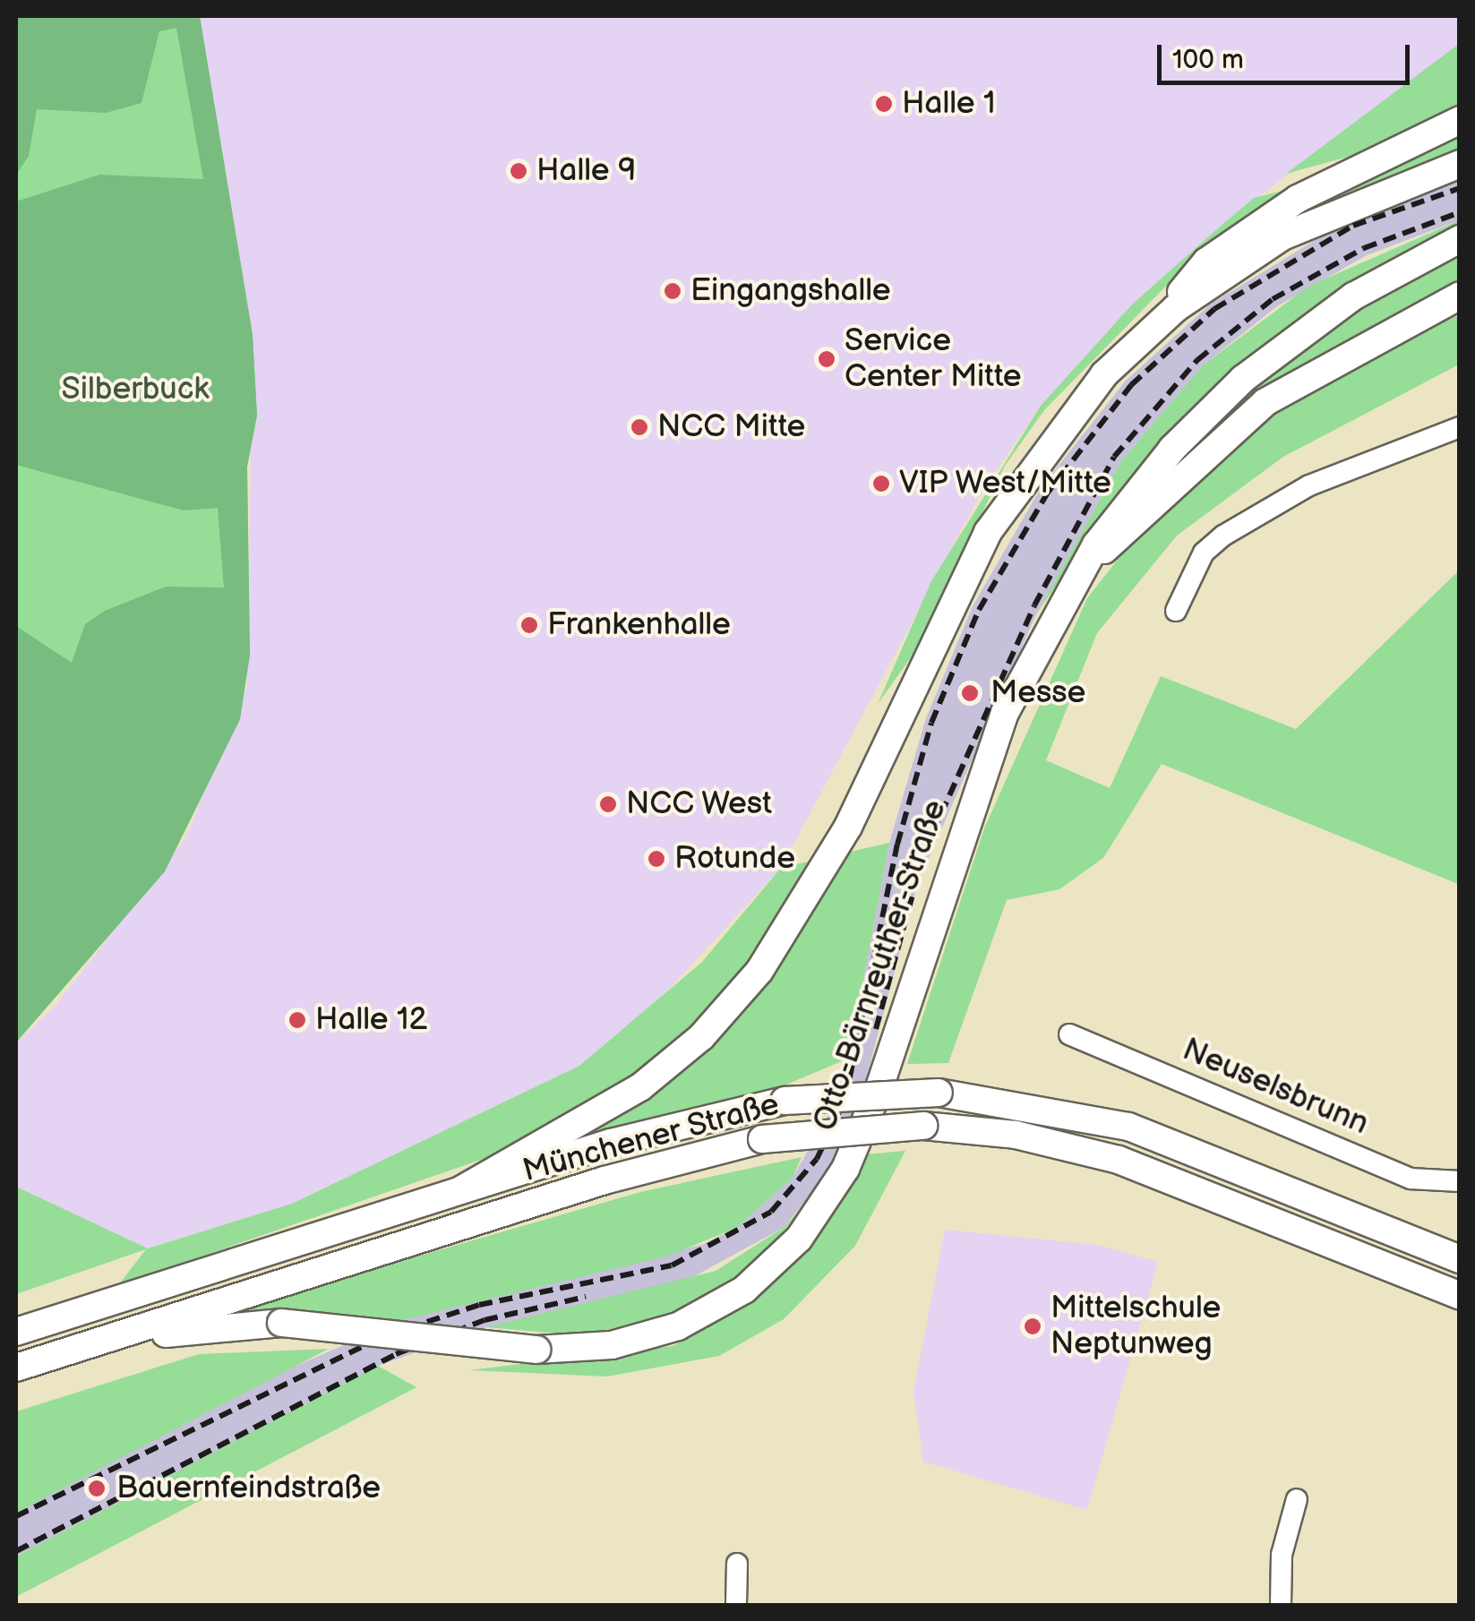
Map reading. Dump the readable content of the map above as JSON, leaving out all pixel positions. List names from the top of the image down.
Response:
{
  "streets": {
    "main road": ["Otto-Bärnreuther-Straße", "Münchener Straße"],
    "street": ["Neuselsbrunn"]
  },
  "crossings": [
    ["Otto-Bärnreuther-Straße", "Münchener Straße"]
  ],
  "parks": ["Silberbuck"],
  "places": [
    "Halle 1",
    "Halle 9",
    "Eingangshalle",
    "Service Center Mitte",
    "NCC Mitte",
    "VIP West/Mitte",
    "Frankenhalle",
    "Messe",
    "NCC West",
    "Rotunde",
    "Halle 12",
    "Mittelschule Neptunweg",
    "Bauernfeindstraße"
  ],
  "scale_bar": "100 m"
}
